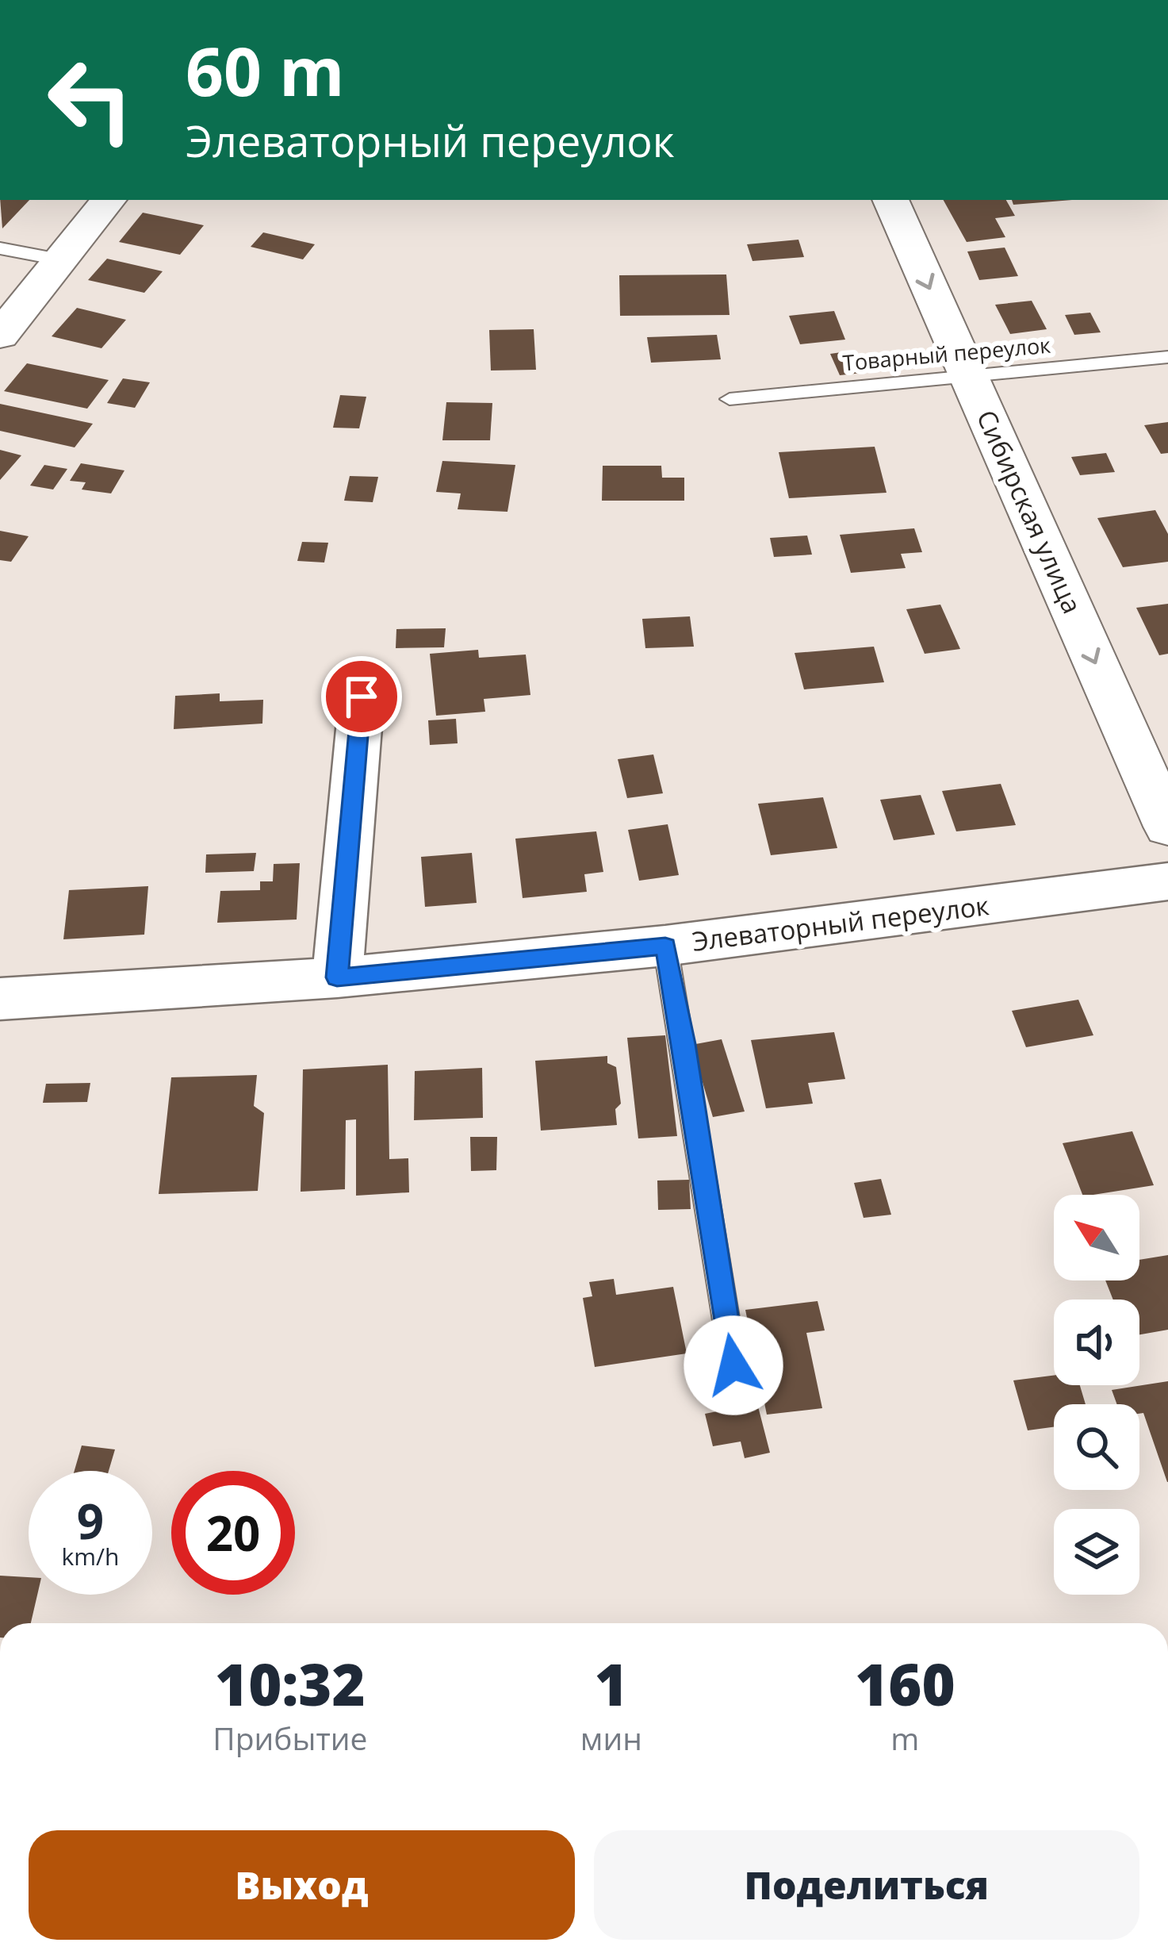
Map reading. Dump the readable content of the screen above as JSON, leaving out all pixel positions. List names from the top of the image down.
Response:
{
  "streets": {
    "street": ["Сибирская улица", "Элеваторный переулок"],
    "lane": ["Товарный переулок"]
  },
  "crossings": [
    ["Товарный переулок", "Сибирская улица"]
  ],
  "one_way": ["Сибирская улица"],
  "north": "top left",
  "page": {
    "turn": ["60 m", "Элеваторный переулок"],
    "speed": "9 km/h",
    "limit": "20",
    "eta": [
      "10:32",
      "Прибытие",
      "1",
      "мин",
      "160",
      "m"
    ],
    "buttons": ["Выход", "Поделиться"]
  }
}
